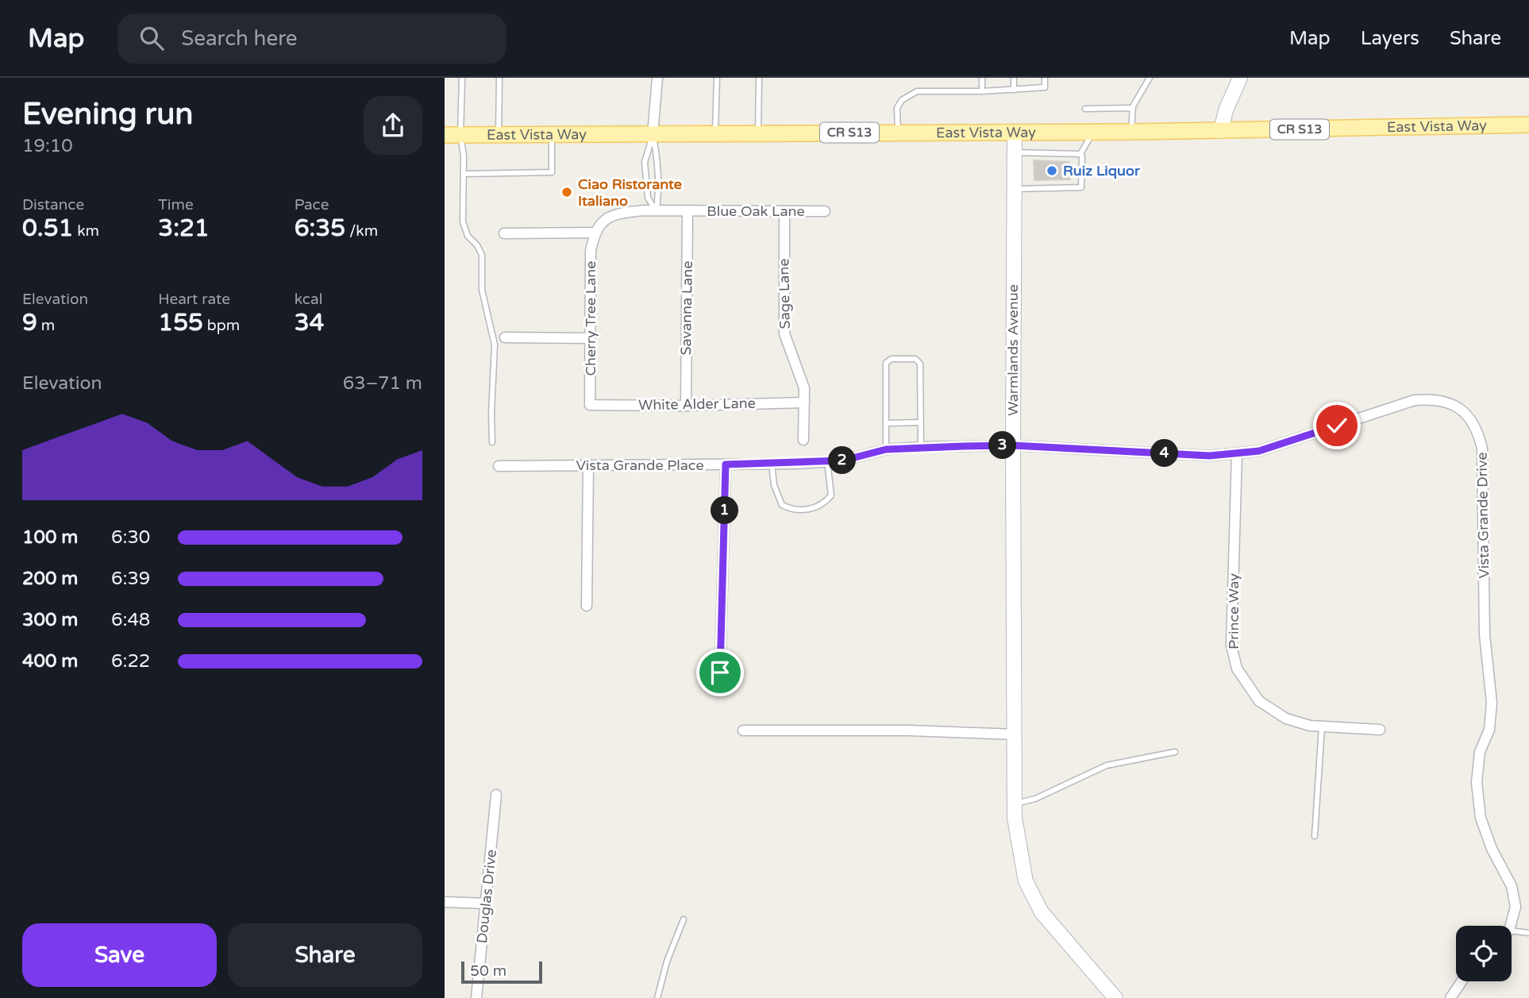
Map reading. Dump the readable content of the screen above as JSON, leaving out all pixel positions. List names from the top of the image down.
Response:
{
  "streets": {
    "main road": ["East Vista Way", "CR S13"],
    "street": [
      "Blue Oak Lane",
      "Sage Lane",
      "Savanna Lane",
      "Cherry Tree Lane",
      "Warmlands Avenue",
      "White Alder Lane",
      "Vista Grande Place",
      "Vista Grande Drive",
      "Prince Way",
      "Douglas Drive"
    ]
  },
  "crossings": [
    ["East Vista Way", "Warmlands Avenue"],
    ["Blue Oak Lane", "Sage Lane"],
    ["Blue Oak Lane", "Savanna Lane"],
    ["Blue Oak Lane", "Cherry Tree Lane"],
    ["Sage Lane", "White Alder Lane"],
    ["Savanna Lane", "White Alder Lane"],
    ["Cherry Tree Lane", "White Alder Lane"],
    ["Warmlands Avenue", "Vista Grande Place"],
    ["Warmlands Avenue", "Vista Grande Drive"],
    ["Vista Grande Place", "Vista Grande Drive"],
    ["Vista Grande Drive", "Prince Way"]
  ],
  "places": ["Ruiz Liquor", "Ciao Ristorante Italiano"],
  "scale_bar": "50 m",
  "page": {
    "header": "Map",
    "search": "Search here",
    "nav": ["Map", "Layers", "Share"],
    "heading": ["Evening run", "19:10"],
    "stats": [
      ["Distance", "0.51 km"],
      ["Time", "3:21"],
      ["Pace", "6:35 /km"],
      ["Elevation", "9 m"],
      ["Heart rate", "155 bpm"],
      ["kcal", "34"]
    ],
    "chart": ["Elevation", "63–71 m"],
    "pins": [
      "3",
      "4",
      "2",
      "1"
    ],
    "list": [
      {
        "name": "100 m",
        "note": "6:30"
      },
      {
        "name": "200 m",
        "note": "6:39"
      },
      {
        "name": "300 m",
        "note": "6:48"
      },
      {
        "name": "400 m",
        "note": "6:22"
      }
    ],
    "buttons": ["Save", "Share"],
    "scale": "50 m"
  }
}
